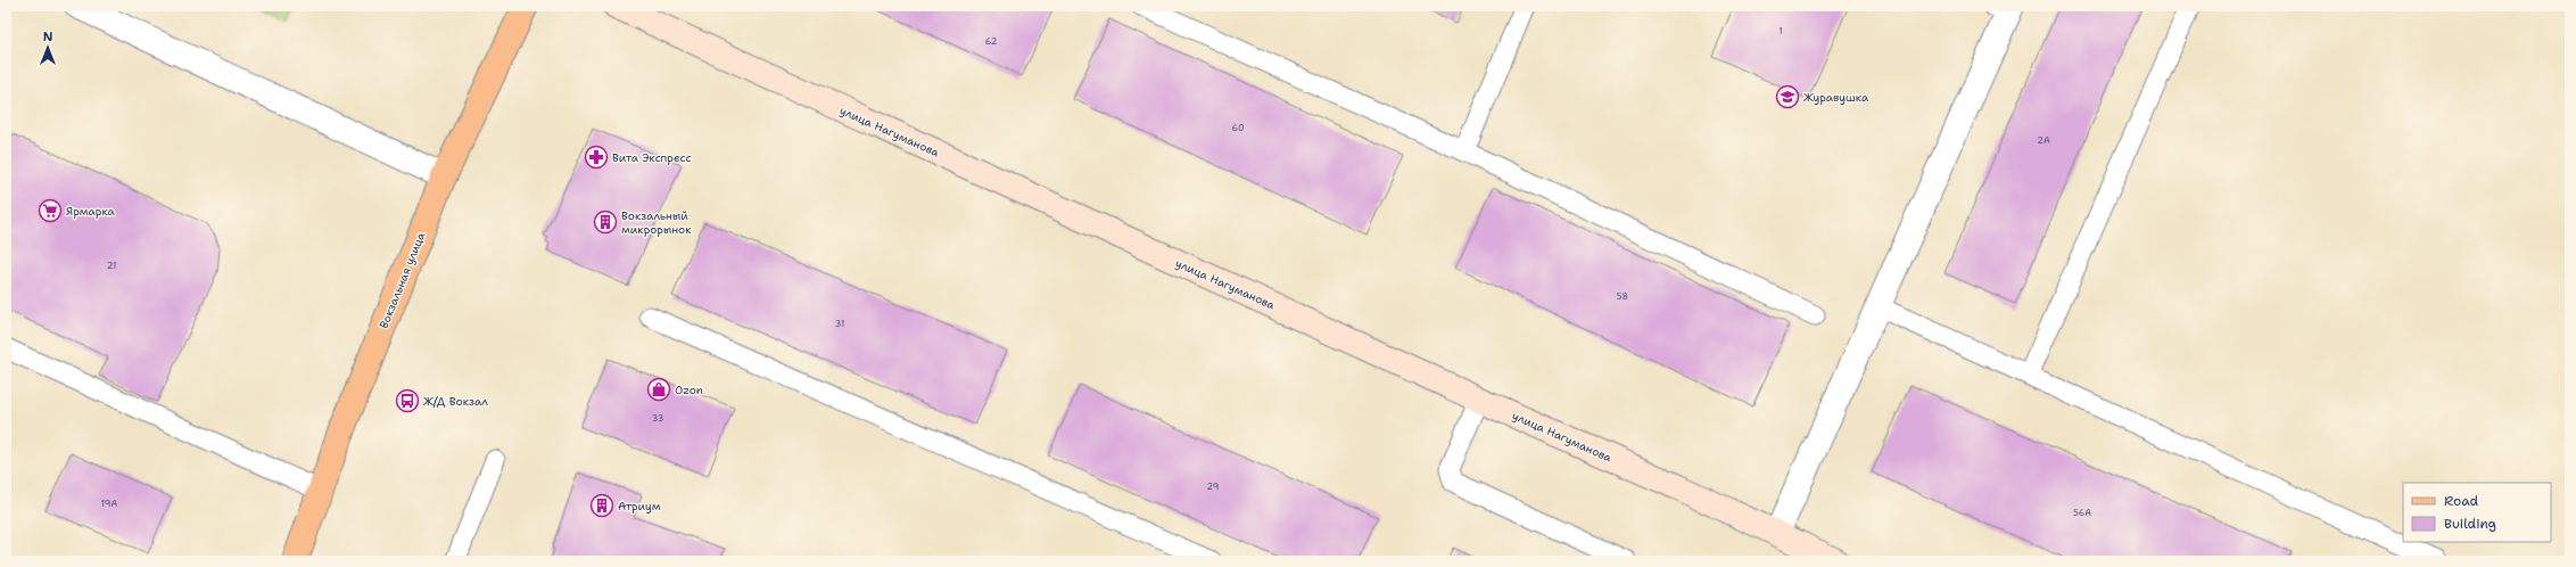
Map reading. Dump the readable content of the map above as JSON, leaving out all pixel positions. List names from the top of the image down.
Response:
{
  "streets": {
    "main road": ["Вокзальная улица"],
    "street": ["улица Нагуманова"]
  },
  "places": {
    "school or university": ["Журавушка"],
    "pharmacy": ["Вита Экспресс"],
    "supermarket": ["Ярмарка"],
    "building": ["Вокзальный микрорынок", "Атриум"],
    "shop": ["Ozon"],
    "bus stop": ["Ж/Д Вокзал"]
  },
  "house_numbers": [
    "1",
    "62",
    "60",
    "2А",
    "21",
    "58",
    "31",
    "33",
    "29",
    "19А",
    "56А"
  ],
  "legend": ["Road", "Building"],
  "north": "top"
}
